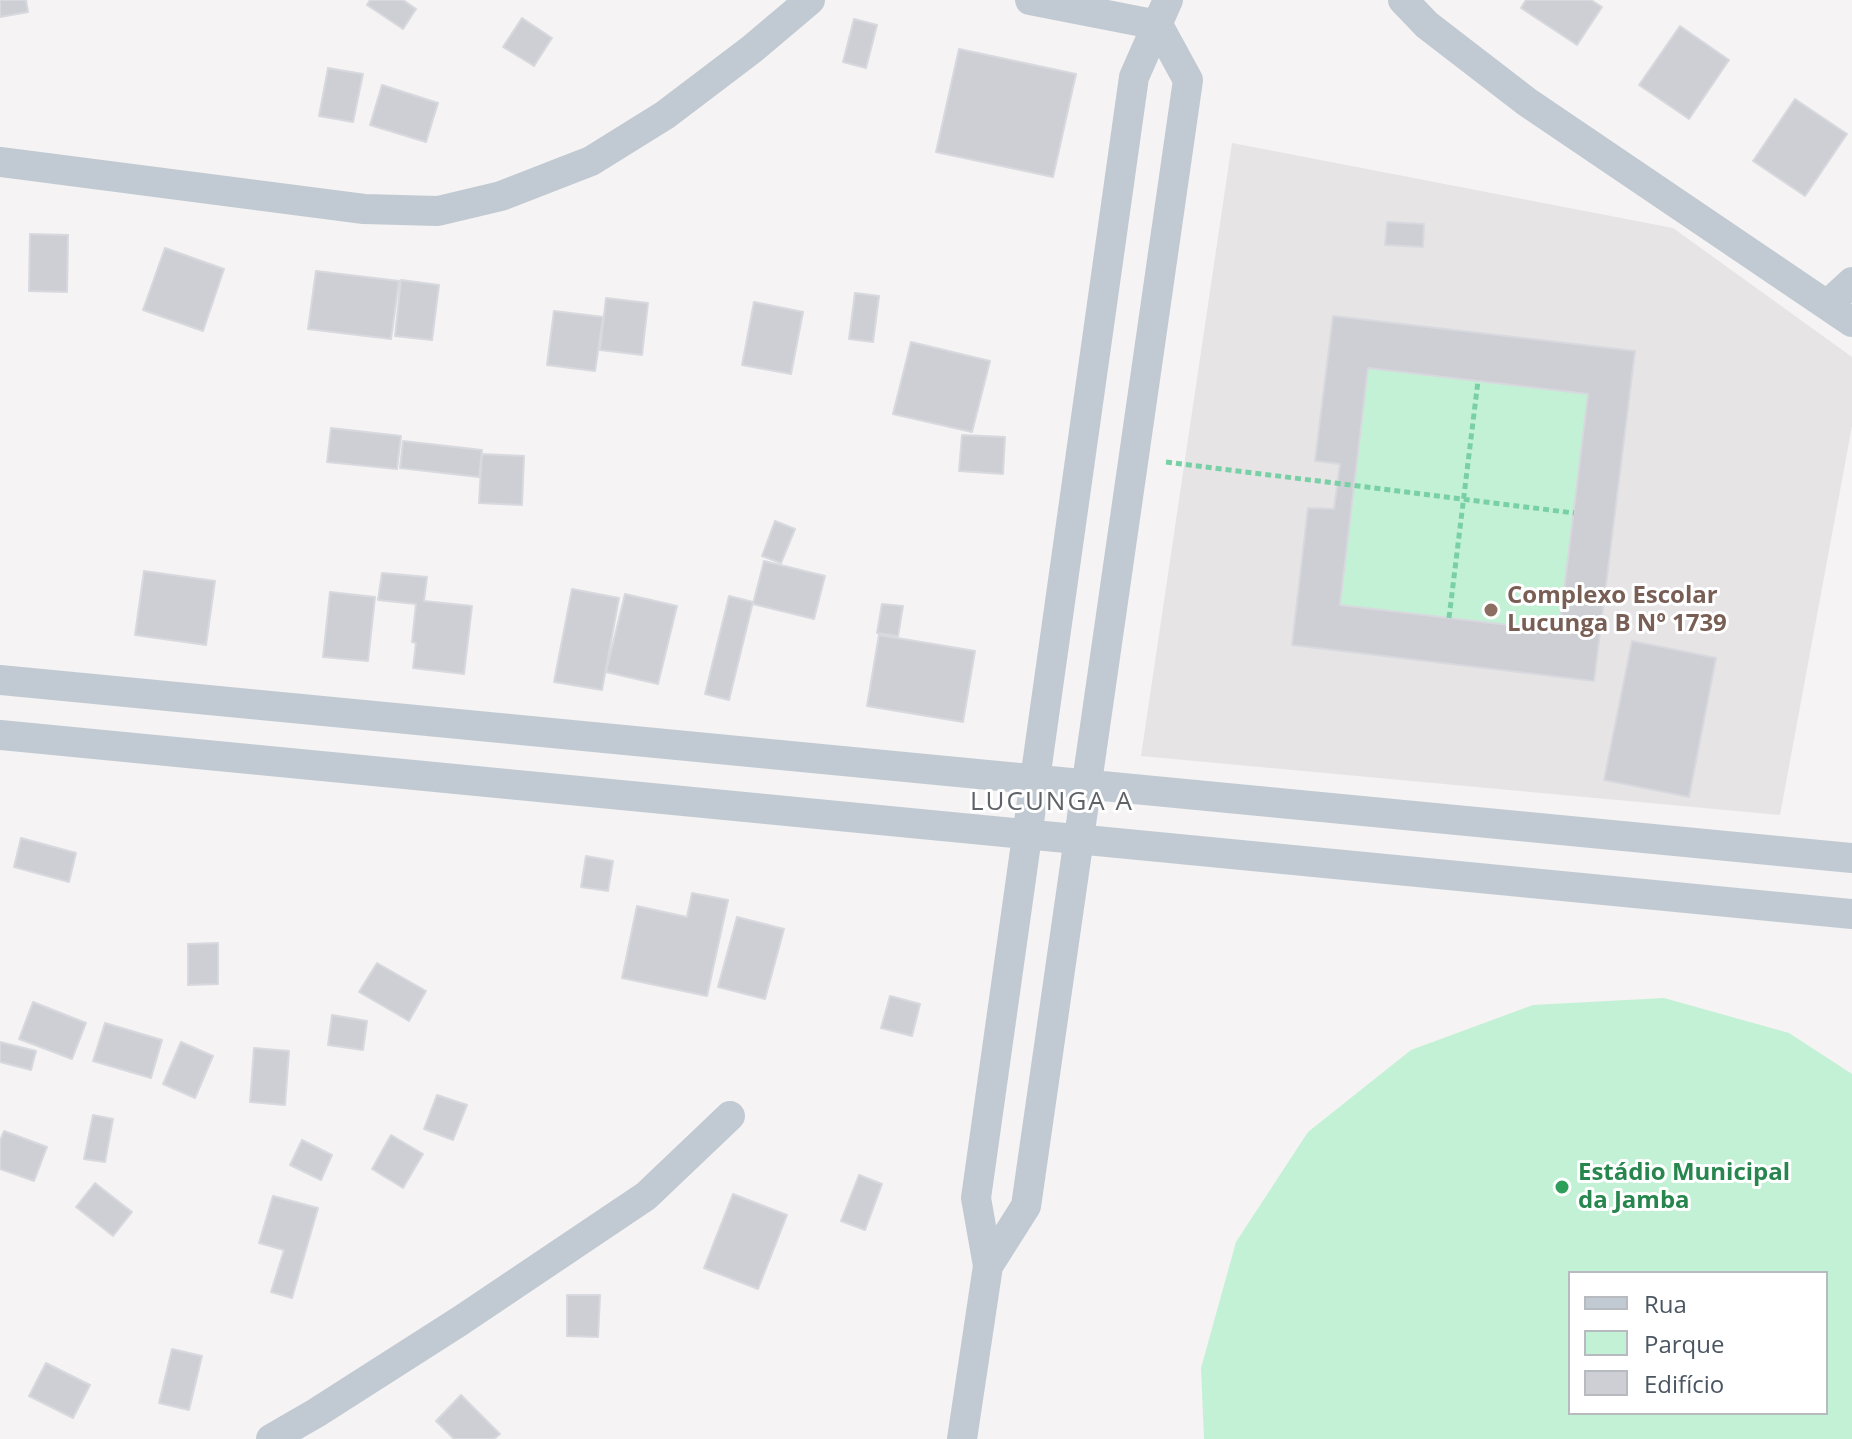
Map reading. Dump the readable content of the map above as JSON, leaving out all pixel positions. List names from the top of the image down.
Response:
{
  "districts": ["LUCUNGA A"],
  "places": ["Complexo Escolar Lucunga B Nº 1739", "Estádio Municipal da Jamba"],
  "legend": ["Rua", "Parque", "Edifício"]
}
